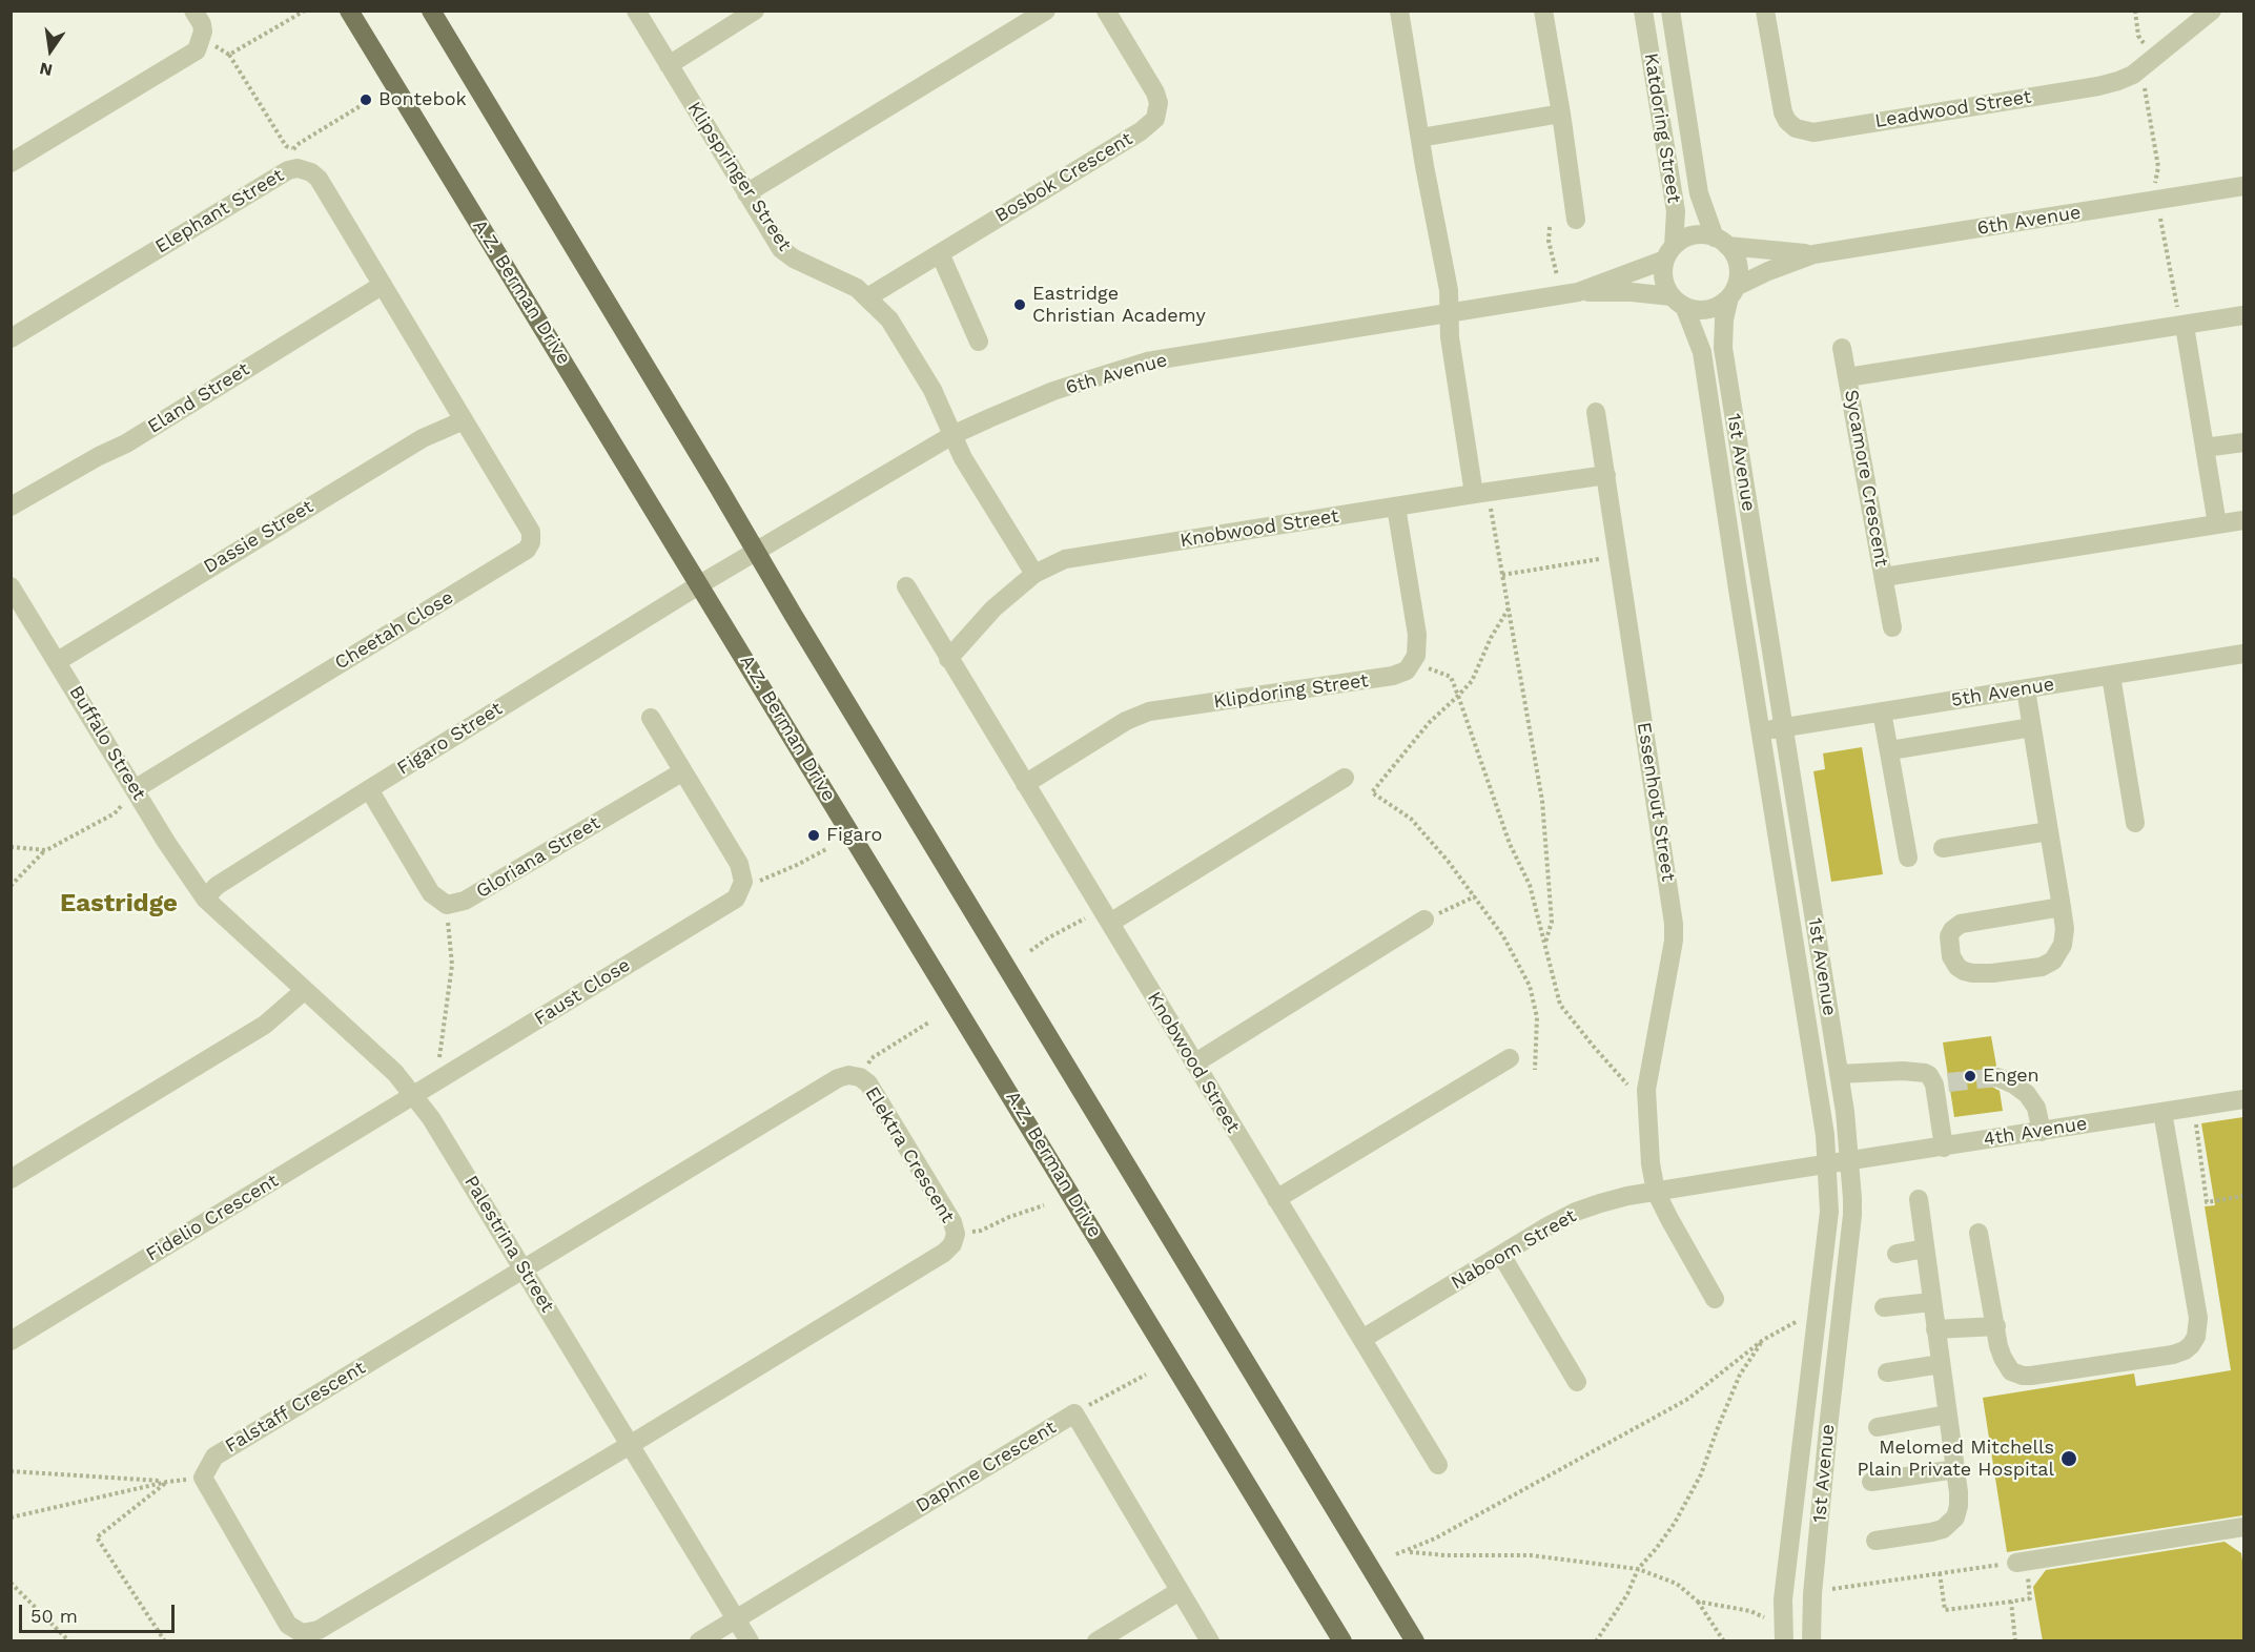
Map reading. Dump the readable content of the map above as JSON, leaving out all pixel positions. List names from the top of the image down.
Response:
{
  "streets": {
    "main road": ["A.Z. Berman Drive"],
    "street": [
      "Leadwood Street",
      "Katdoring Street",
      "Klipspringer Street",
      "Bosbok Crescent",
      "Elephant Street",
      "6th Avenue",
      "Eland Street",
      "1st Avenue",
      "Sycamore Crescent",
      "Knobwood Street",
      "Dassie Street",
      "Cheetah Close",
      "Klipdoring Street",
      "5th Avenue",
      "Figaro Street",
      "Buffalo Street",
      "Essenhout Street",
      "Gloriana Street",
      "Faust Close",
      "4th Avenue",
      "Elektra Crescent",
      "Fidelio Crescent",
      "Palestrina Street",
      "Naboom Street",
      "Falstaff Crescent",
      "Daphne Crescent"
    ]
  },
  "crossings": [
    ["Katdoring Street", "6th Avenue"],
    ["Katdoring Street", "1st Avenue"],
    ["Klipspringer Street", "Bosbok Crescent"],
    ["Klipspringer Street", "6th Avenue"],
    ["Klipspringer Street", "Knobwood Street"],
    ["Elephant Street", "Eland Street"],
    ["Elephant Street", "Dassie Street"],
    ["Elephant Street", "Cheetah Close"],
    ["6th Avenue", "A.Z. Berman Drive"],
    ["6th Avenue", "1st Avenue"],
    ["6th Avenue", "Figaro Street"],
    ["A.Z. Berman Drive", "Figaro Street"],
    ["1st Avenue", "5th Avenue"],
    ["1st Avenue", "4th Avenue"],
    ["1st Avenue", "Naboom Street"],
    ["Knobwood Street", "Klipdoring Street"],
    ["Knobwood Street", "Essenhout Street"],
    ["Knobwood Street", "Naboom Street"],
    ["Dassie Street", "Cheetah Close"],
    ["Dassie Street", "Buffalo Street"],
    ["Cheetah Close", "Buffalo Street"],
    ["Figaro Street", "Buffalo Street"],
    ["Figaro Street", "Palestrina Street"],
    ["Buffalo Street", "Palestrina Street"],
    ["Essenhout Street", "Naboom Street"],
    ["Faust Close", "Fidelio Crescent"],
    ["Faust Close", "Palestrina Street"],
    ["4th Avenue", "Naboom Street"],
    ["Elektra Crescent", "Palestrina Street"],
    ["Elektra Crescent", "Falstaff Crescent"],
    ["Fidelio Crescent", "Palestrina Street"],
    ["Palestrina Street", "Falstaff Crescent"],
    ["Palestrina Street", "Daphne Crescent"]
  ],
  "districts": ["Eastridge"],
  "places": [
    "Bontebok",
    "Eastridge Christian Academy",
    "Figaro",
    "Engen",
    "Melomed Mitchells Plain Private Hospital"
  ],
  "scale_bar": "50 m",
  "north": "bottom"
}
